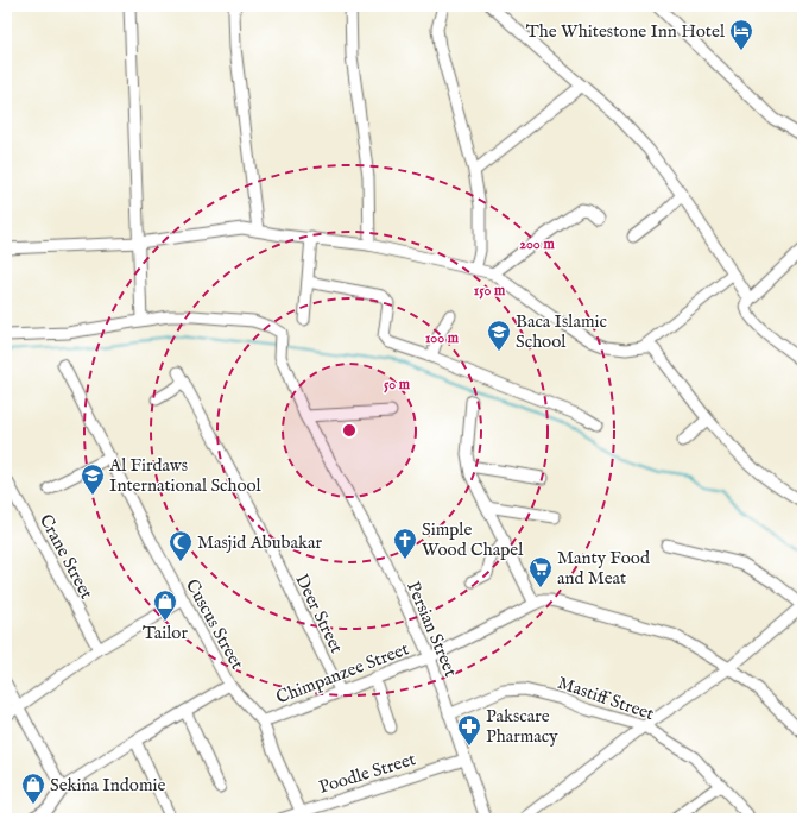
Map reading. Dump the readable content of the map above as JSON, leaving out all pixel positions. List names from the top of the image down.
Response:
{
  "streets": {
    "street": [
      "Crane Street",
      "Deer Street",
      "Cuscus Street",
      "Persian Street",
      "Chimpanzee Street",
      "Mastiff Street",
      "Poodle Street"
    ]
  },
  "crossings": [
    ["Deer Street", "Chimpanzee Street"],
    ["Cuscus Street", "Chimpanzee Street"],
    ["Cuscus Street", "Poodle Street"],
    ["Persian Street", "Chimpanzee Street"],
    ["Persian Street", "Mastiff Street"],
    ["Persian Street", "Poodle Street"]
  ],
  "places": {
    "hotel": ["The Whitestone Inn Hotel"],
    "school or university": ["Baca Islamic School", "Al Firdaws International School"],
    "church": ["Simple Wood Chapel"],
    "mosque": ["Masjid Abubakar"],
    "supermarket": ["Manty Food and Meat"],
    "shop": ["Tailor", "Sekina Indomie"],
    "pharmacy": ["Pakscare Pharmacy"]
  },
  "rings": [
    "200 m",
    "150 m",
    "100 m",
    "50 m"
  ]
}
